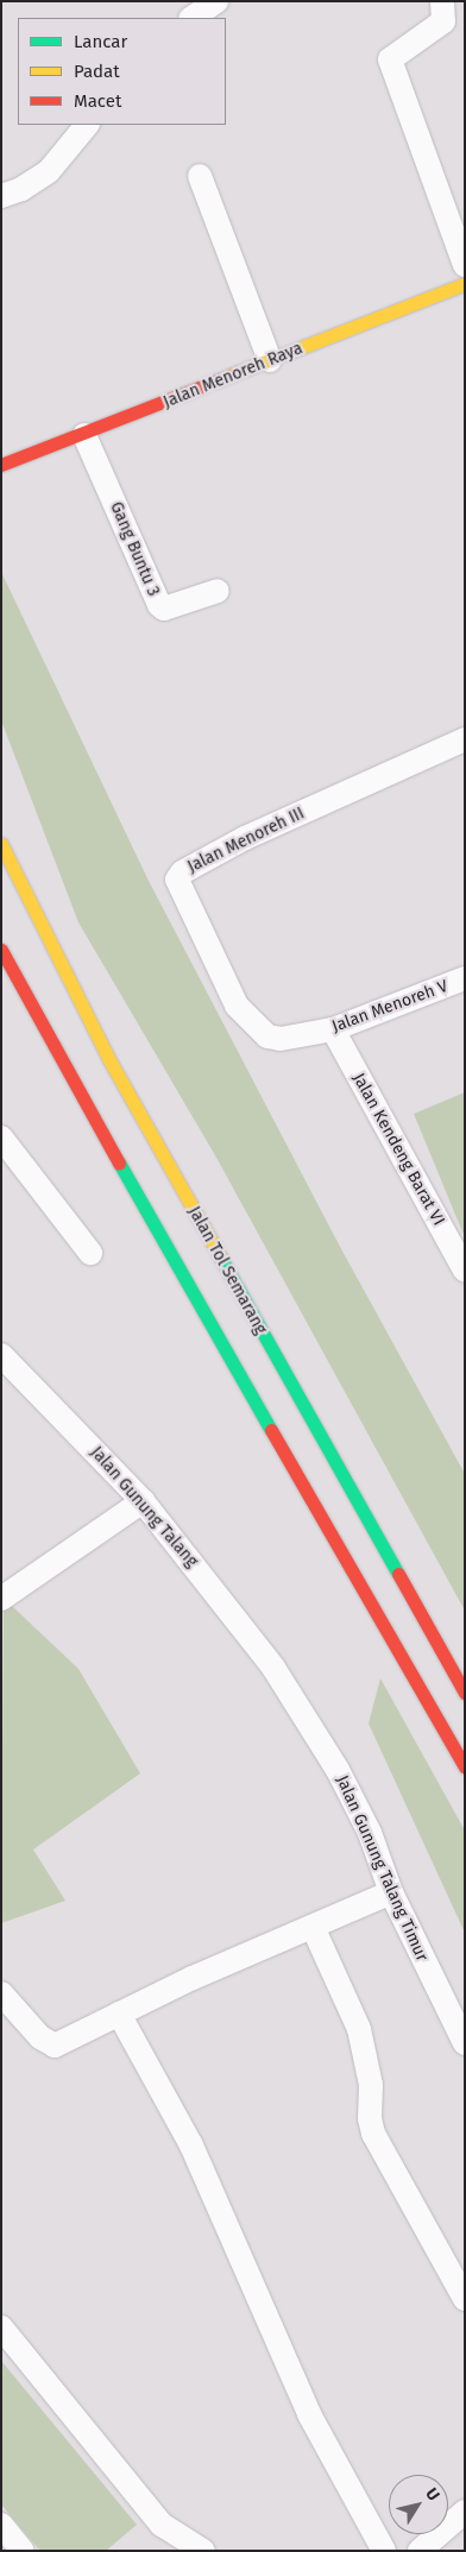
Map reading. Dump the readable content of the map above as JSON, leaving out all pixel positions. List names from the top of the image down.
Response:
{
  "streets": {
    "main road": ["Jalan Menoreh Raya", "Jalan Tol Semarang"],
    "street": [
      "Gang Buntu 3",
      "Jalan Menoreh III",
      "Jalan Menoreh V",
      "Jalan Kendeng Barat VI",
      "Jalan Gunung Talang",
      "Jalan Gunung Talang Timur"
    ]
  },
  "crossings": [
    ["Jalan Menoreh Raya", "Gang Buntu 3"],
    ["Jalan Menoreh III", "Jalan Menoreh V"],
    ["Jalan Menoreh V", "Jalan Kendeng Barat VI"],
    ["Jalan Gunung Talang", "Jalan Gunung Talang Timur"]
  ],
  "legend": ["Lancar", "Padat", "Macet"],
  "north": "top right"
}
